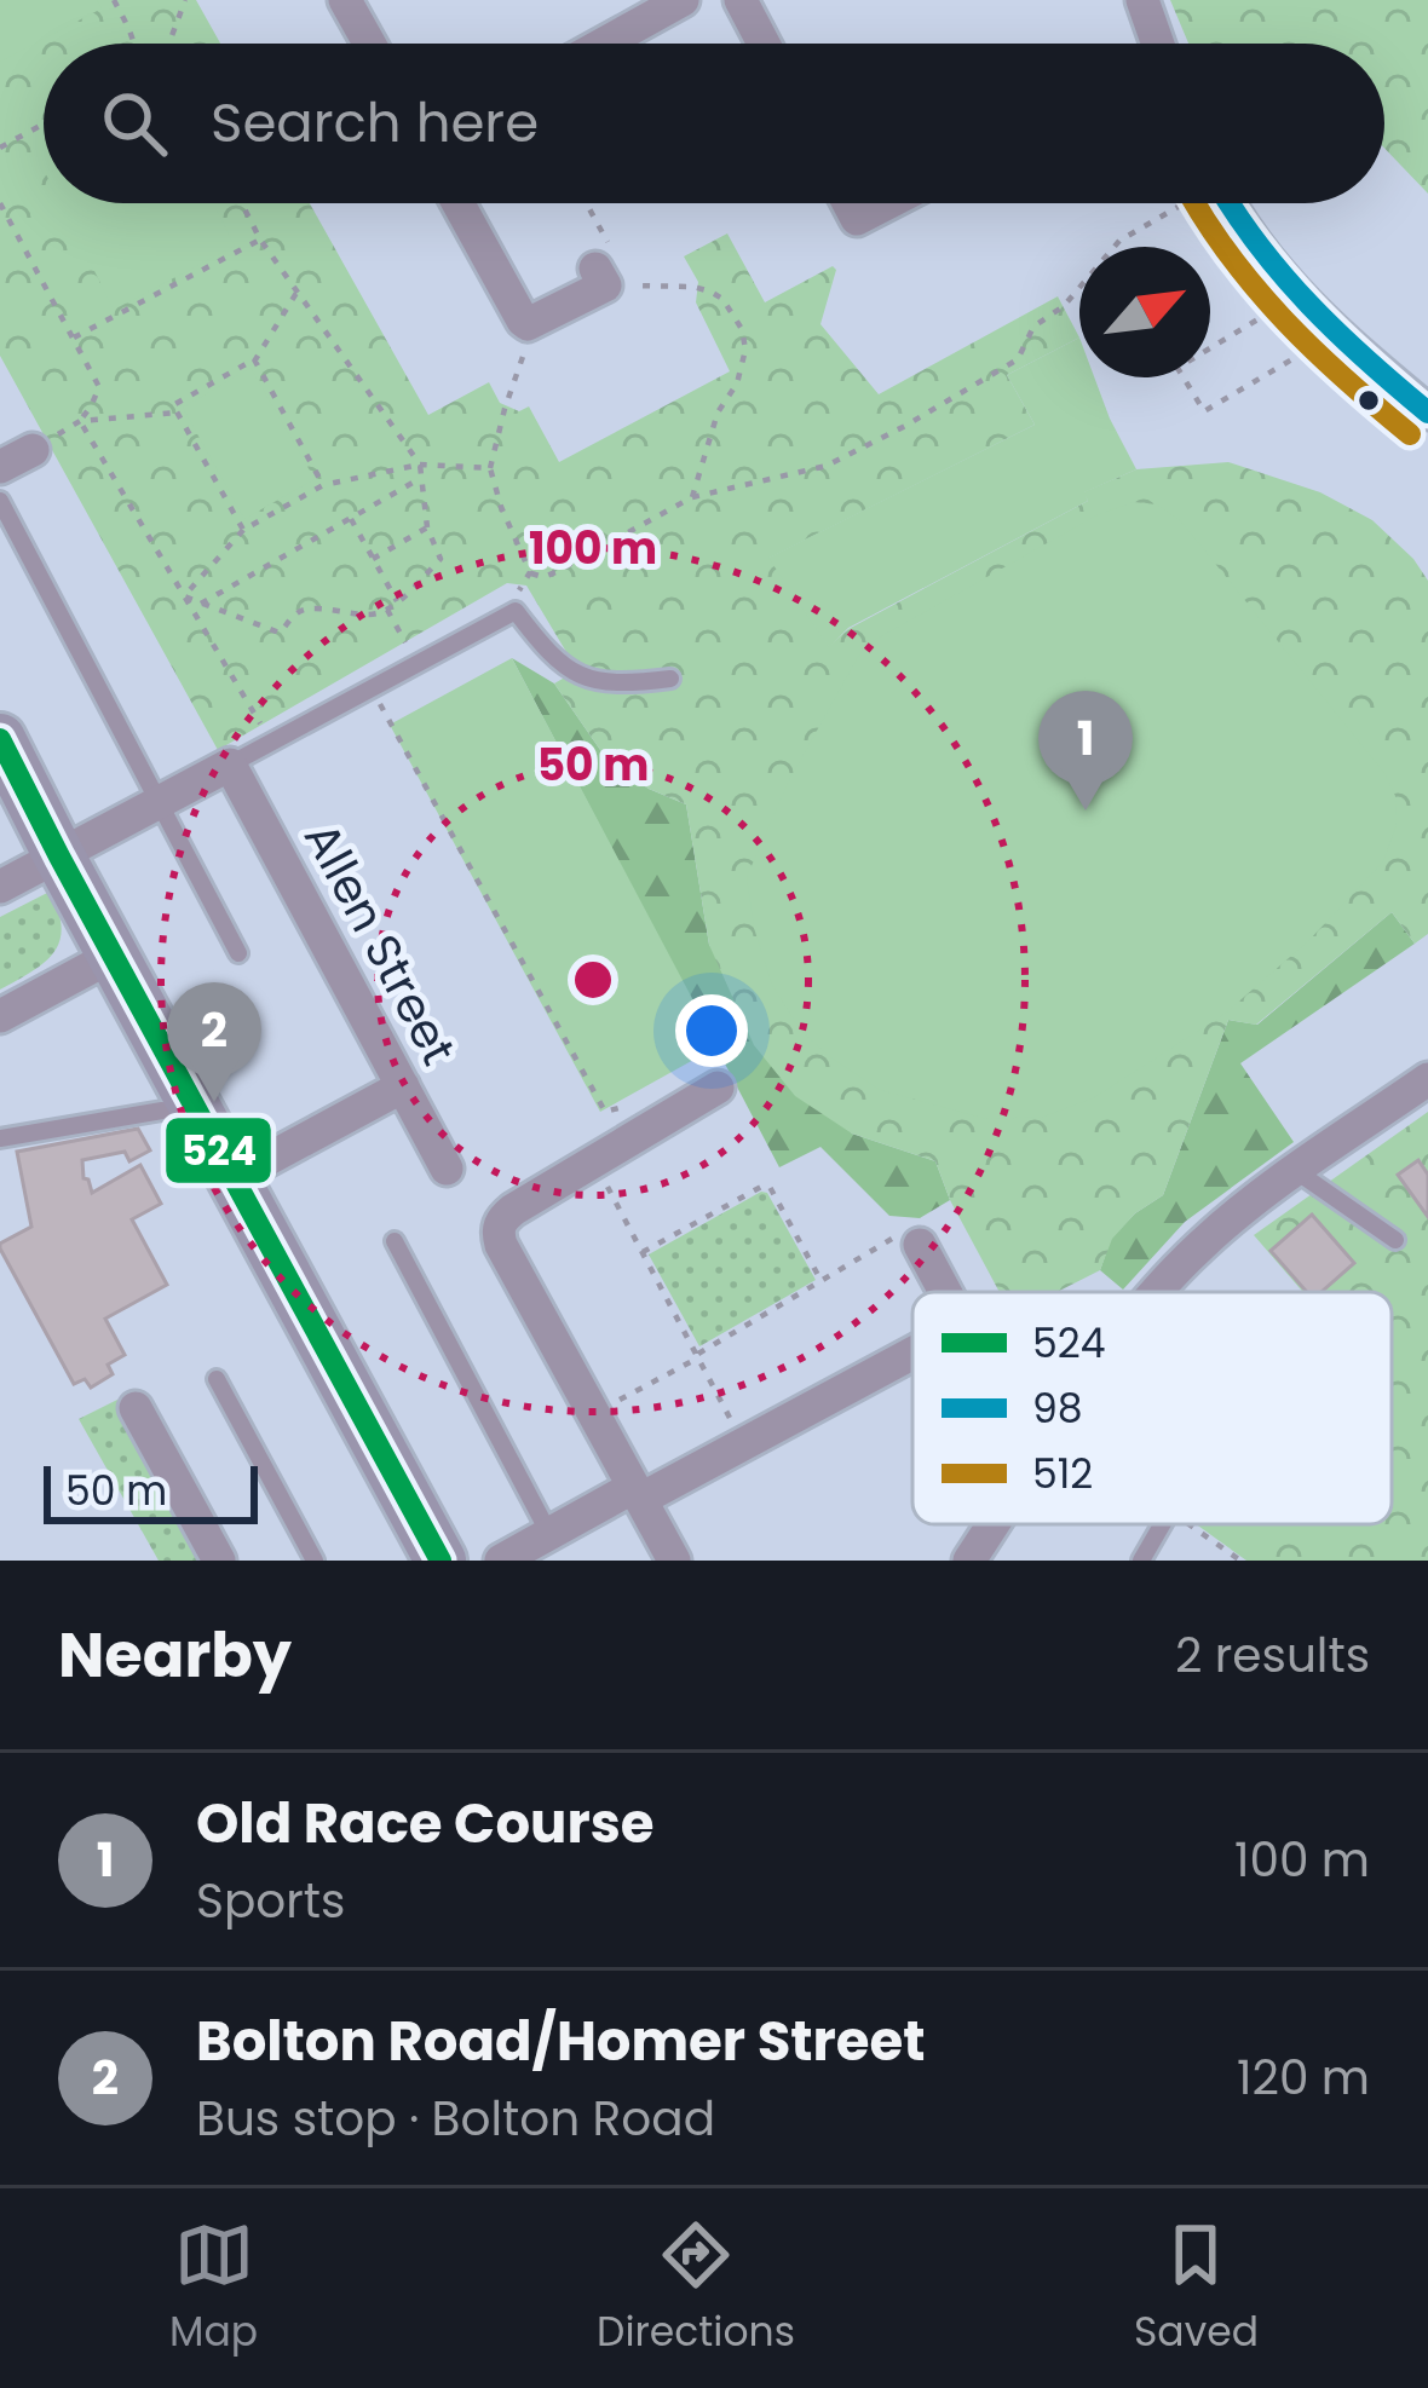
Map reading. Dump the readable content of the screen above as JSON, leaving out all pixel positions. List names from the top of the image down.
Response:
{
  "streets": {
    "street": ["Allen Street"]
  },
  "lines": ["transit line 98", "transit line 512", "transit line 524"],
  "legend": ["524", "98", "512"],
  "scale_bar": "50 m",
  "north": "top right",
  "page": {
    "search": "Search here",
    "pins": ["1", "2"],
    "scale": "50 m",
    "heading": ["Nearby", "2 results"],
    "list": [
      {
        "mark": "1",
        "name": "Old Race Course",
        "note": "Sports",
        "value": "100 m"
      },
      {
        "mark": "2",
        "name": "Bolton Road/Homer Street",
        "note": "Bus stop · Bolton Road",
        "value": "120 m"
      }
    ],
    "nav": ["Map", "Directions", "Saved"]
  },
  "rings": ["100 m", "50 m"]
}
